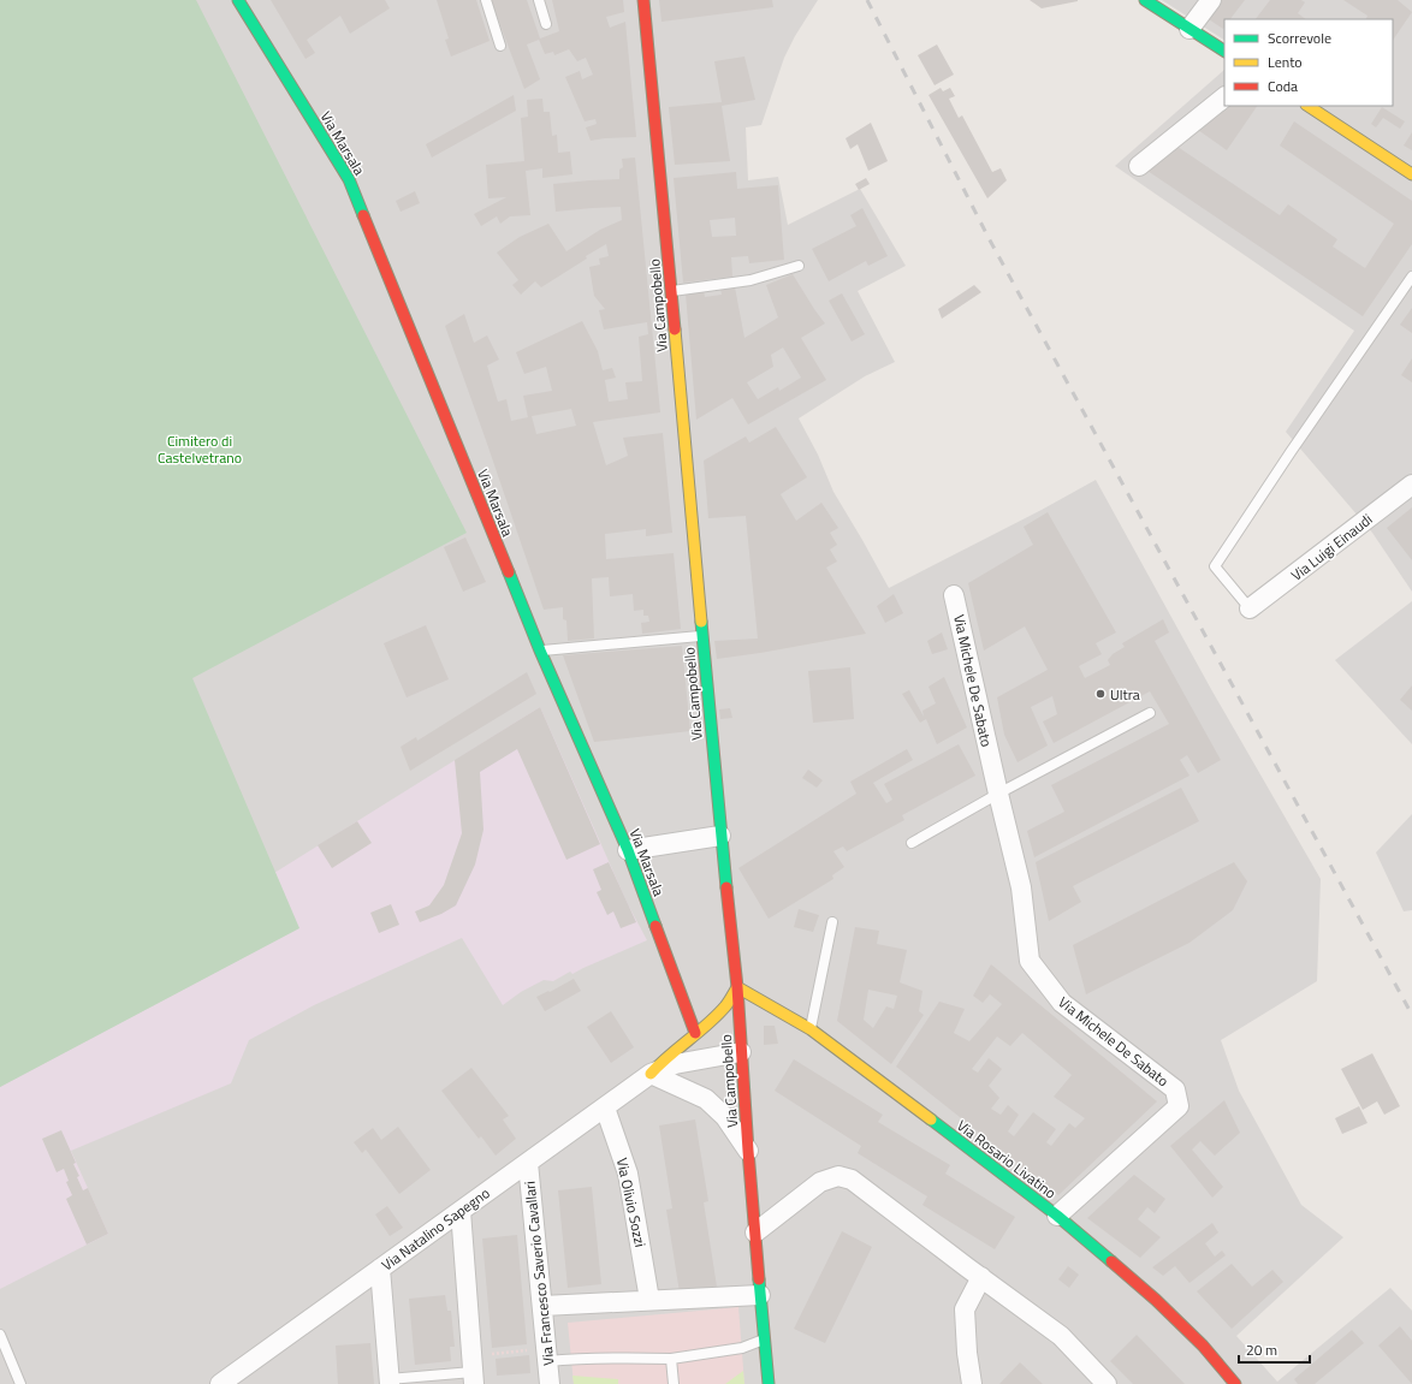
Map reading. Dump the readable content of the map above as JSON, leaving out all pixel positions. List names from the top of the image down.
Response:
{
  "streets": {
    "street": [
      "Via Marsala",
      "Via Campobello",
      "Via Luigi Einaudi",
      "Via Michele De Sabato",
      "Via Rosario Livatino",
      "Via Olivio Sozzi",
      "Via Natalino Sapegno",
      "Via Francesco Saverio Cavallari"
    ]
  },
  "crossings": [
    ["Via Marsala", "Via Natalino Sapegno"],
    ["Via Campobello", "Via Rosario Livatino"],
    ["Via Campobello", "Via Natalino Sapegno"],
    ["Via Michele De Sabato", "Via Rosario Livatino"],
    ["Via Rosario Livatino", "Via Natalino Sapegno"],
    ["Via Olivio Sozzi", "Via Natalino Sapegno"],
    ["Via Natalino Sapegno", "Via Francesco Saverio Cavallari"]
  ],
  "parks": ["Cimitero di Castelvetrano"],
  "places": ["Ultra"],
  "legend": ["Scorrevole", "Lento", "Coda"],
  "scale_bar": "20 m"
}
